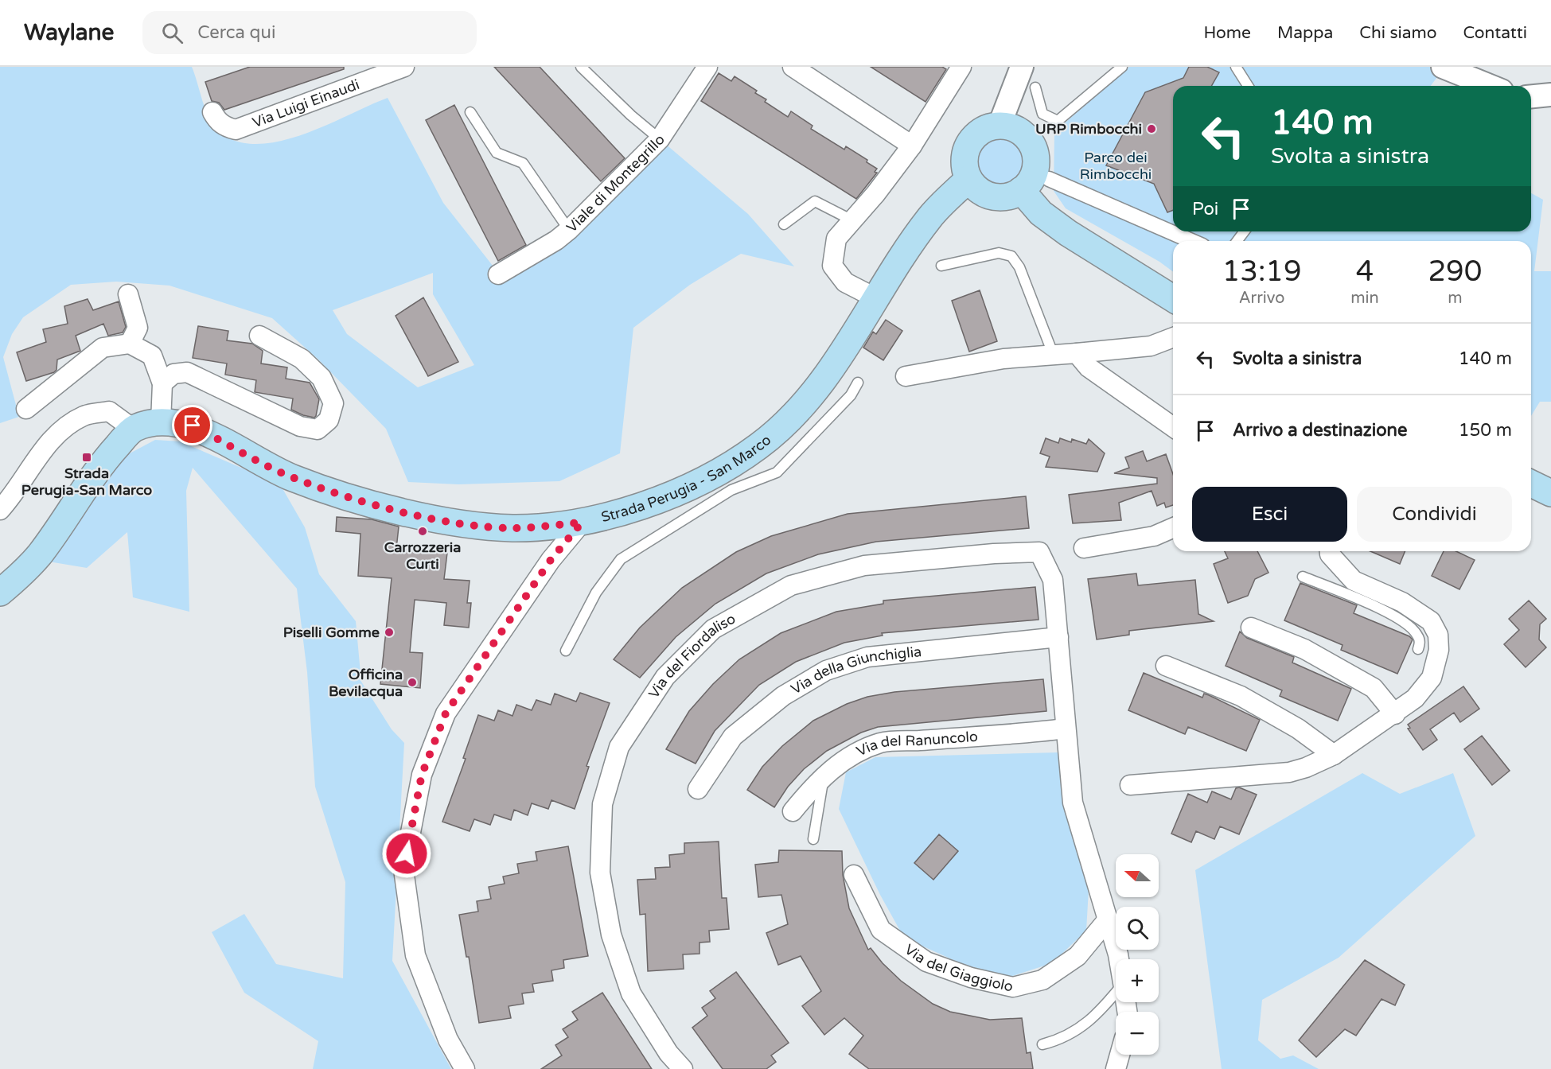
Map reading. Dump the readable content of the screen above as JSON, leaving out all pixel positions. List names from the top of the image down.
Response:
{
  "streets": {
    "main road": ["Strada Perugia - San Marco"],
    "street": [
      "Via Luigi Einaudi",
      "Viale di Montegrillo",
      "Via del Fiordaliso",
      "Via della Giunchiglia",
      "Via del Ranuncolo",
      "Via del Giaggiolo"
    ]
  },
  "crossings": [
    ["Via del Fiordaliso", "Via della Giunchiglia"]
  ],
  "parks": ["Parco dei Rimbocchi"],
  "places": {
    "other": [
      "URP Rimbocchi",
      "Carrozzeria Curti",
      "Piselli Gomme",
      "Officina Bevilacqua"
    ],
    "transit": ["Strada Perugia-San Marco"]
  },
  "north": "left",
  "page": {
    "header": "Waylane",
    "search": "Cerca qui",
    "nav": [
      "Home",
      "Mappa",
      "Chi siamo",
      "Contatti"
    ],
    "turn": ["140 m", "Svolta a sinistra"],
    "then": "Poi",
    "eta": [
      "13:19",
      "Arrivo",
      "4",
      "min",
      "290",
      "m"
    ],
    "list": [
      {
        "name": "Svolta a sinistra",
        "value": "140 m"
      },
      {
        "name": "Arrivo a destinazione",
        "value": "150 m"
      }
    ],
    "buttons": ["Esci", "Condividi"],
    "map_buttons": ["+", "−"]
  }
}
